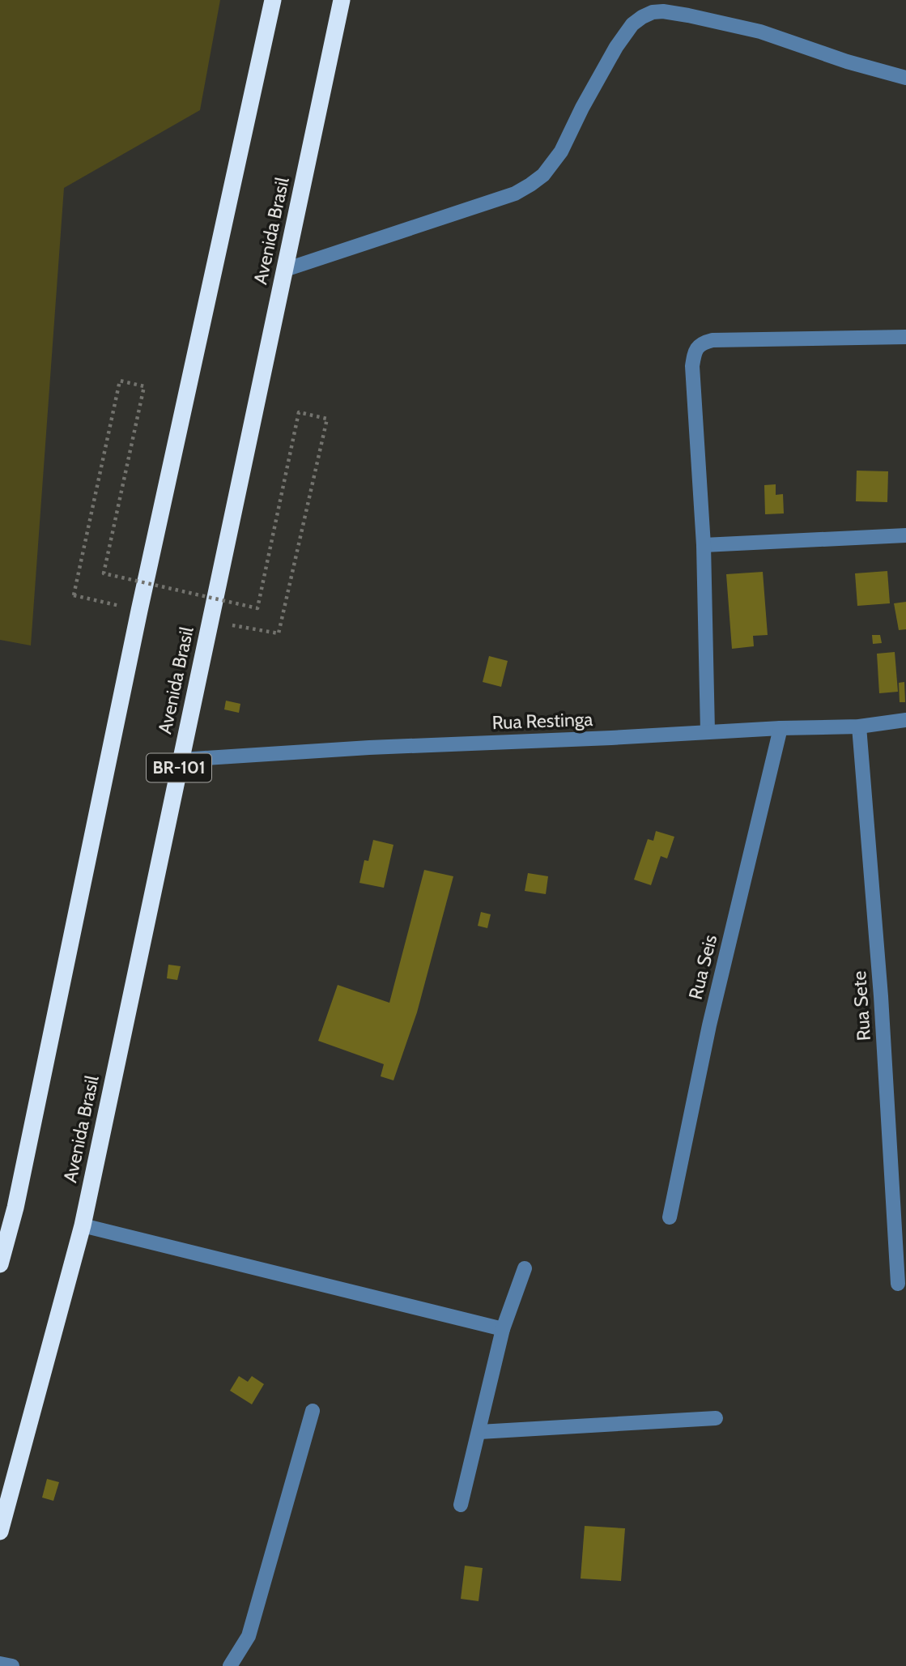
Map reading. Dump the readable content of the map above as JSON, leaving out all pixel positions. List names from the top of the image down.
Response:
{
  "streets": {
    "highway": ["Avenida Brasil", "BR-101"],
    "street": ["Rua Restinga", "Rua Seis", "Rua Sete"]
  },
  "crossings": [
    ["Avenida Brasil", "Rua Restinga"],
    ["Rua Restinga", "Rua Seis"],
    ["Rua Restinga", "Rua Sete"]
  ]
}
